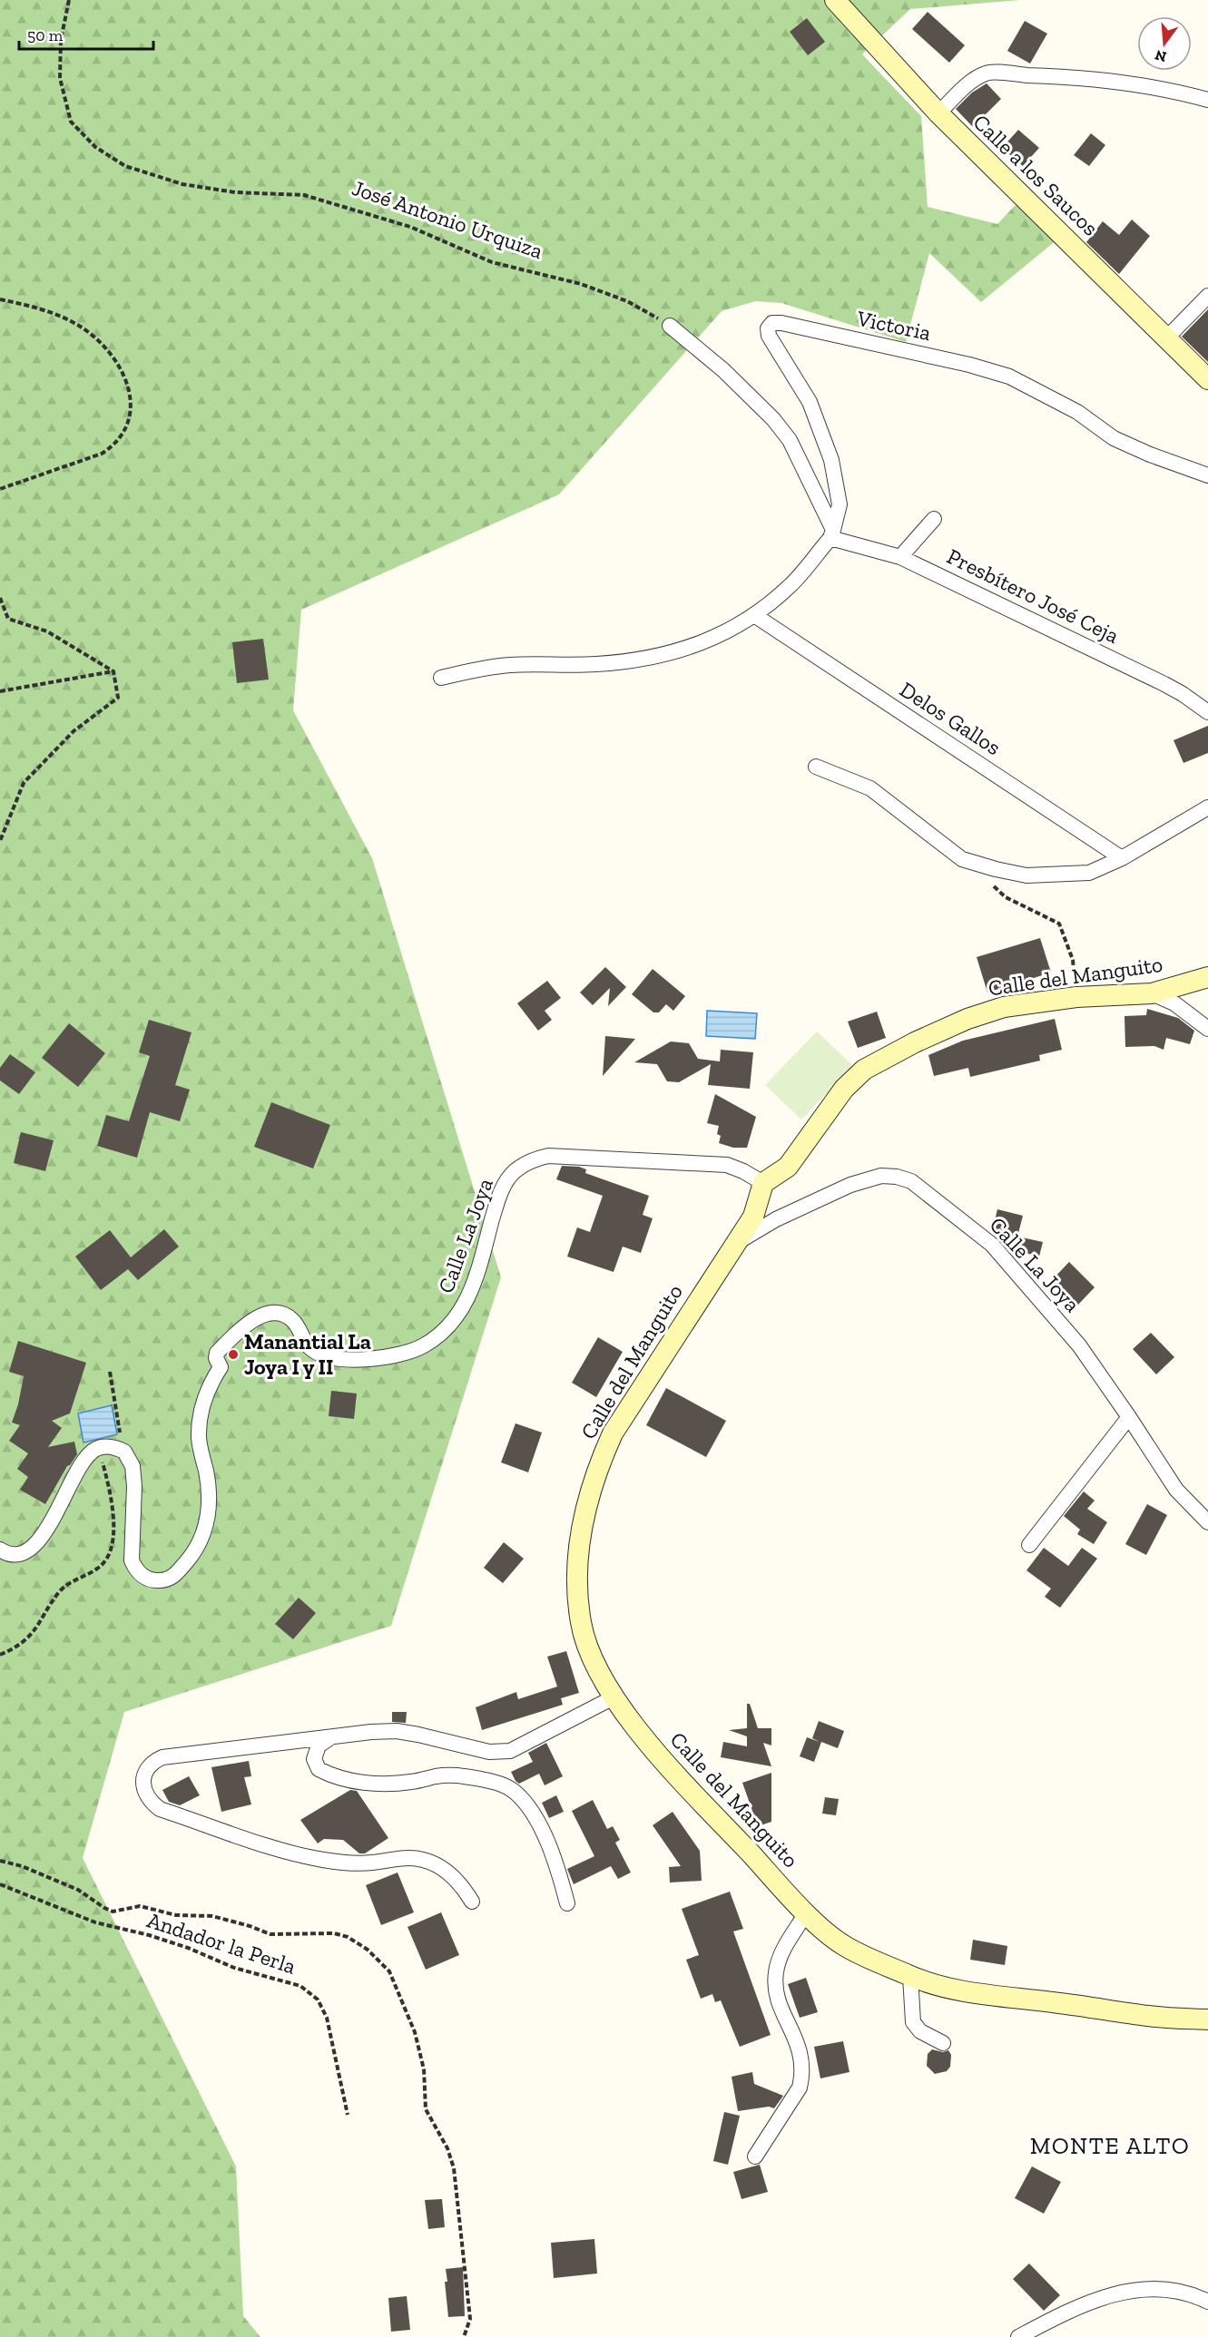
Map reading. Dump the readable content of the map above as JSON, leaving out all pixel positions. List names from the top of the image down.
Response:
{
  "streets": {
    "main road": ["Calle a los Saucos", "Calle del Manguito"],
    "street": [
      "Victoria",
      "Presbítero José Ceja",
      "Delos Gallos",
      "Calle La Joya"
    ],
    "path": ["José Antonio Urquiza", "Andador la Perla"]
  },
  "crossings": [
    ["Victoria", "Presbítero José Ceja"],
    ["Calle del Manguito", "Calle La Joya"]
  ],
  "districts": ["MONTE ALTO"],
  "places": ["Manantial La Joya I y II"],
  "scale_bar": "50 m",
  "north": "bottom"
}
